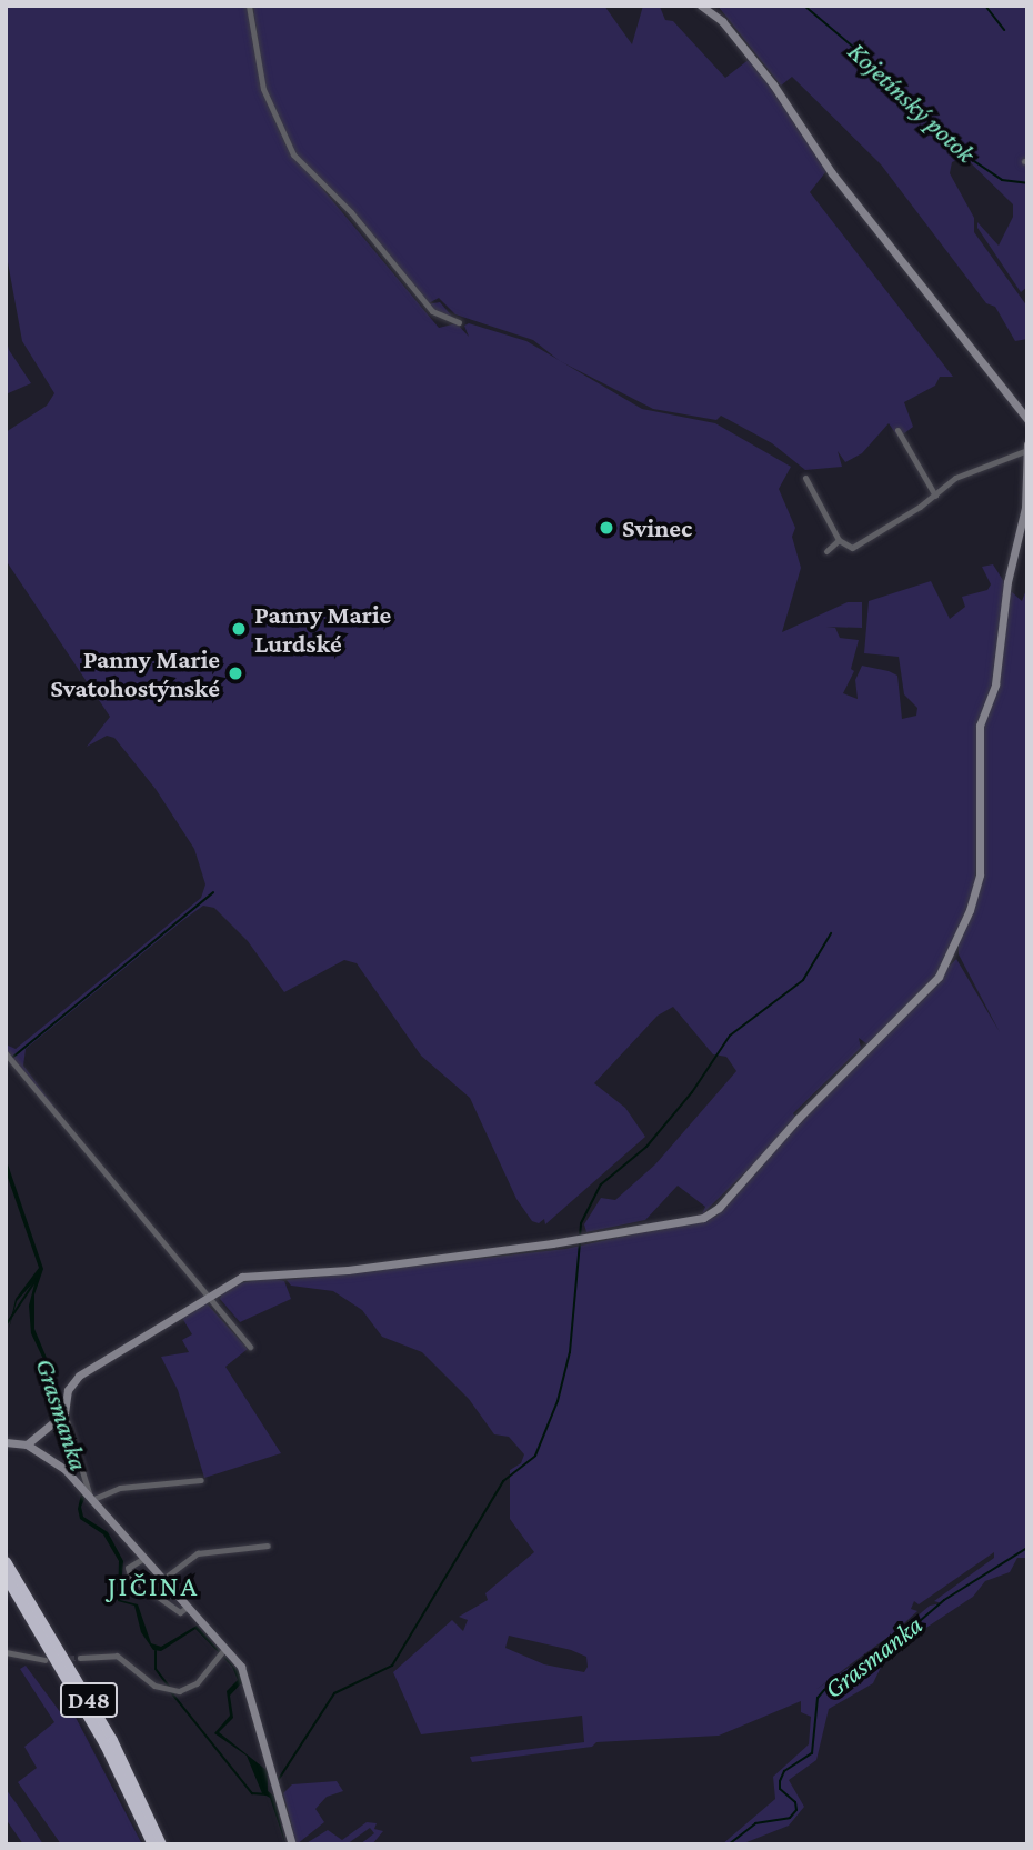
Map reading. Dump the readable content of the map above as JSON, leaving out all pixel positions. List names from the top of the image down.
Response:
{
  "streets": {
    "highway": ["D48"]
  },
  "districts": ["JIČINA"],
  "water": ["Kojetínský potok", "Grasmanka"],
  "places": ["Svinec", "Panny Marie Lurdské", "Panny Marie Svatohostýnské"]
}
